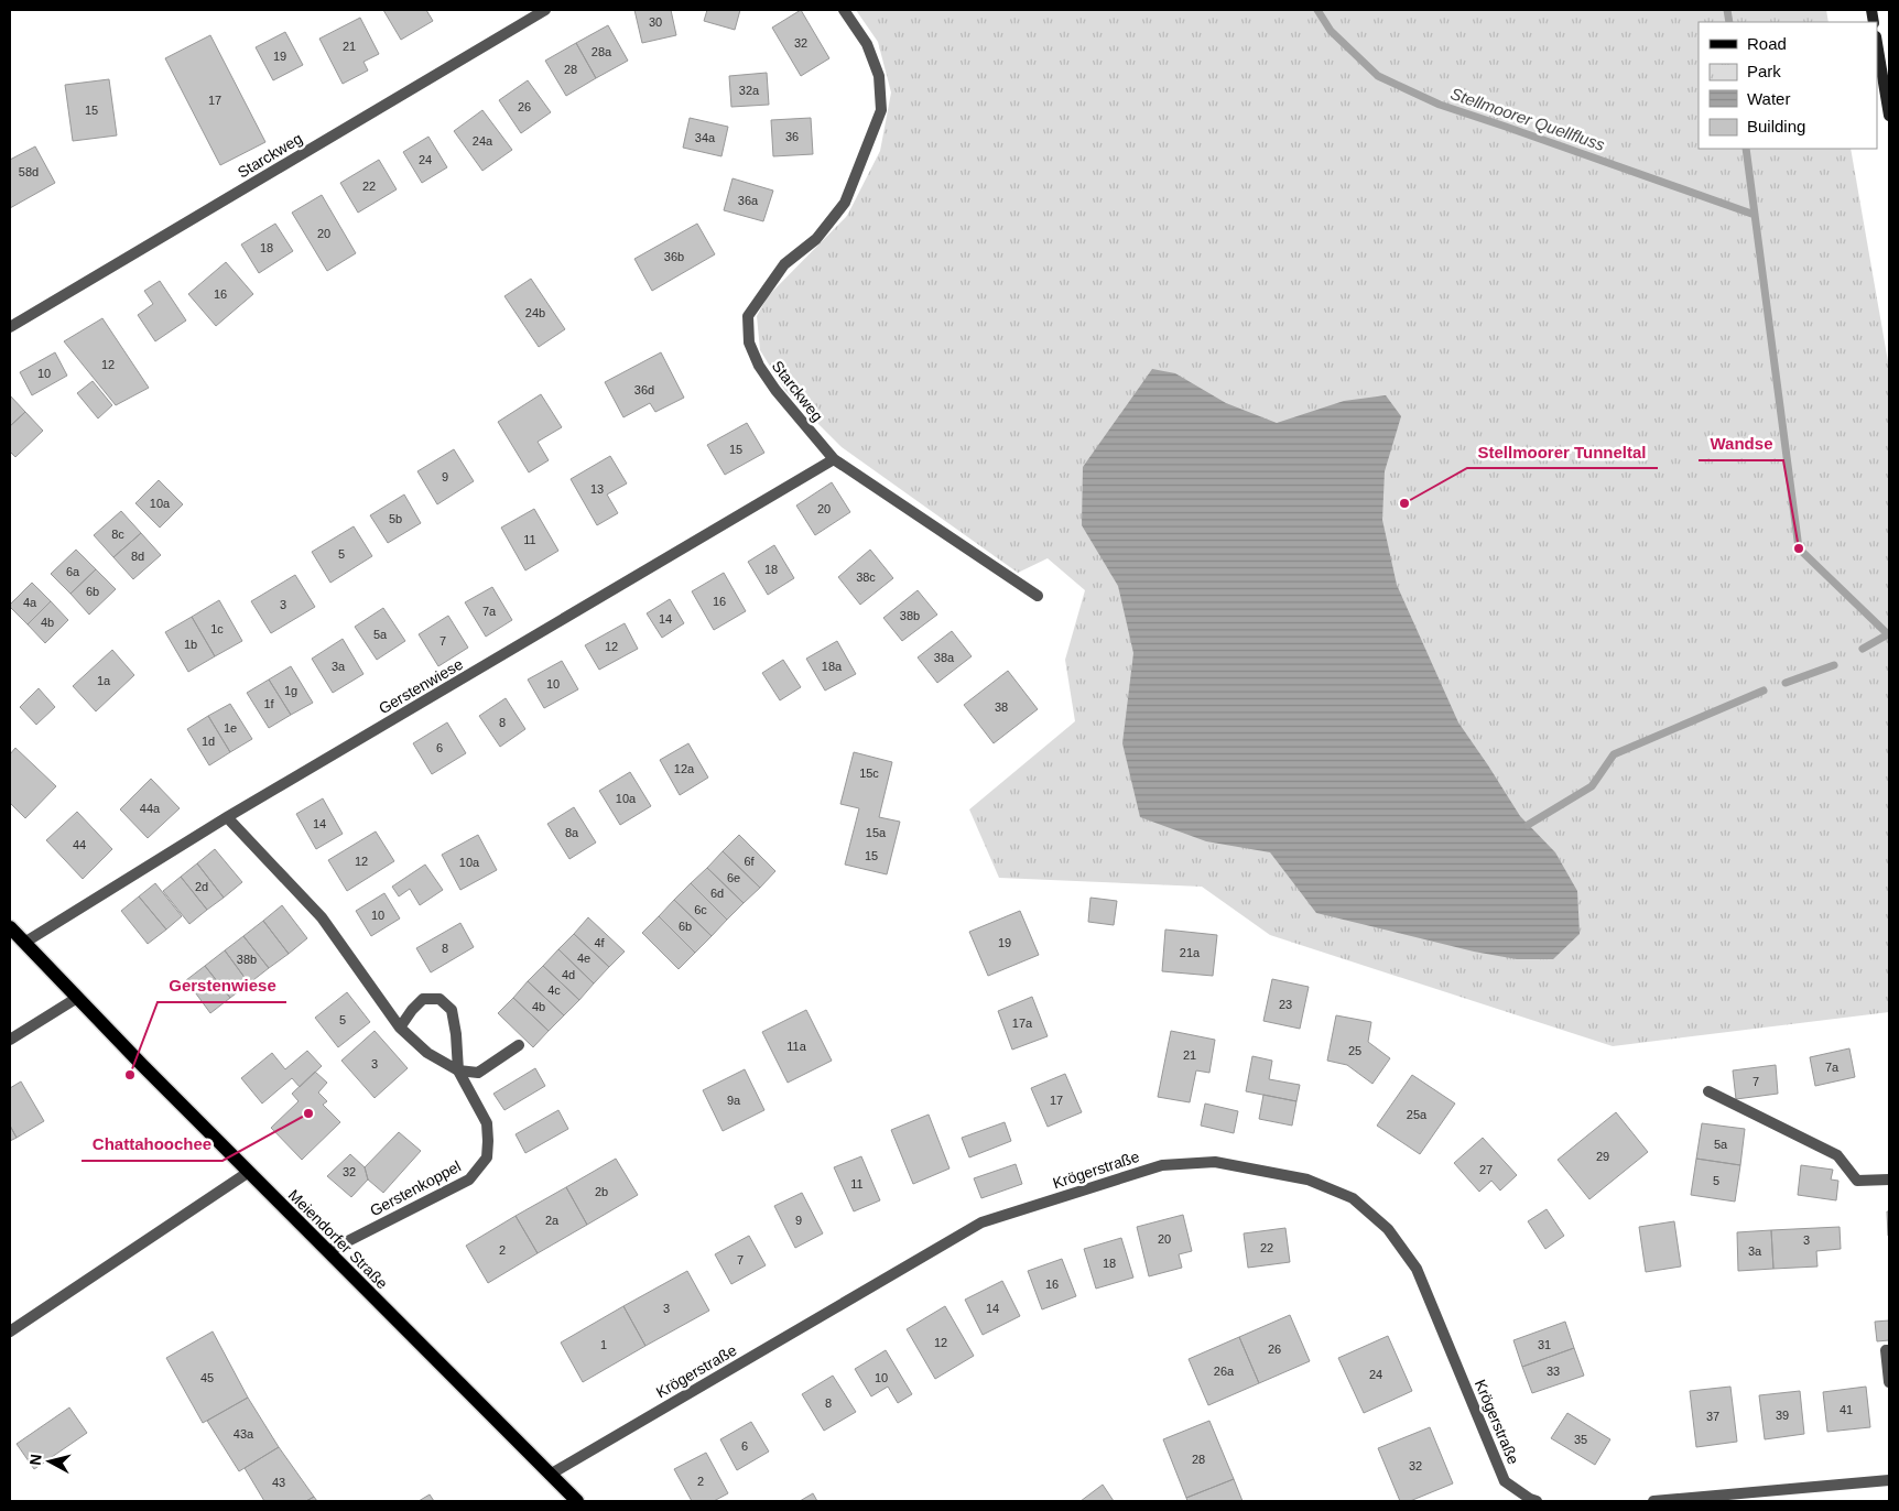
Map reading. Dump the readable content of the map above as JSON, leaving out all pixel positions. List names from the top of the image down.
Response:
{
  "streets": {
    "main road": ["Meiendorfer Straße"],
    "street": [
      "Starckweg",
      "Gerstenwiese",
      "Krögerstraße",
      "Gerstenkoppel"
    ]
  },
  "crossings": [
    ["Starckweg", "Gerstenwiese"],
    ["Gerstenwiese", "Meiendorfer Straße"],
    ["Krögerstraße", "Meiendorfer Straße"],
    ["Gerstenkoppel", "Meiendorfer Straße"]
  ],
  "water": ["Stellmoorer Quellfluss"],
  "places": [
    "Stellmoorer Tunneltal",
    "Wandse",
    "Gerstenwiese",
    "Chattahoochee"
  ],
  "house_numbers": [
    "30",
    "32",
    "21",
    "28a",
    "19",
    "28",
    "32a",
    "17",
    "26",
    "15",
    "36",
    "34a",
    "24a",
    "24",
    "58d",
    "22",
    "36a",
    "20",
    "18",
    "36b",
    "16",
    "24b",
    "12",
    "10",
    "36d",
    "15",
    "9",
    "13",
    "10a",
    "20",
    "5b",
    "8c",
    "11",
    "5",
    "8d",
    "18",
    "6a",
    "38c",
    "6b",
    "16",
    "4a",
    "3",
    "7a",
    "38b",
    "14",
    "4b",
    "1c",
    "5a",
    "7",
    "1b",
    "12",
    "38a",
    "3a",
    "18a",
    "1a",
    "10",
    "1g",
    "1f",
    "38",
    "8",
    "1e",
    "1d",
    "6",
    "12a",
    "15c",
    "10a",
    "44a",
    "14",
    "8a",
    "15a",
    "44",
    "15",
    "12",
    "6f",
    "10a",
    "6e",
    "2d",
    "6d",
    "6c",
    "10",
    "6b",
    "4f",
    "19",
    "8",
    "21a",
    "4e",
    "38b",
    "4d",
    "4c",
    "23",
    "4b",
    "5",
    "17a",
    "11a",
    "25",
    "21",
    "3",
    "7a",
    "7",
    "9a",
    "17",
    "25a",
    "5a",
    "29",
    "27",
    "32",
    "5",
    "11",
    "2b",
    "2a",
    "9",
    "20",
    "3",
    "22",
    "2",
    "3a",
    "7",
    "18",
    "16",
    "3",
    "14",
    "12",
    "1",
    "31",
    "26",
    "26a",
    "33",
    "24",
    "45",
    "10",
    "8",
    "41",
    "39",
    "37",
    "43a",
    "35",
    "6",
    "28",
    "32",
    "2",
    "43"
  ],
  "legend": [
    "Road",
    "Park",
    "Water",
    "Building"
  ],
  "north": "left"
}
